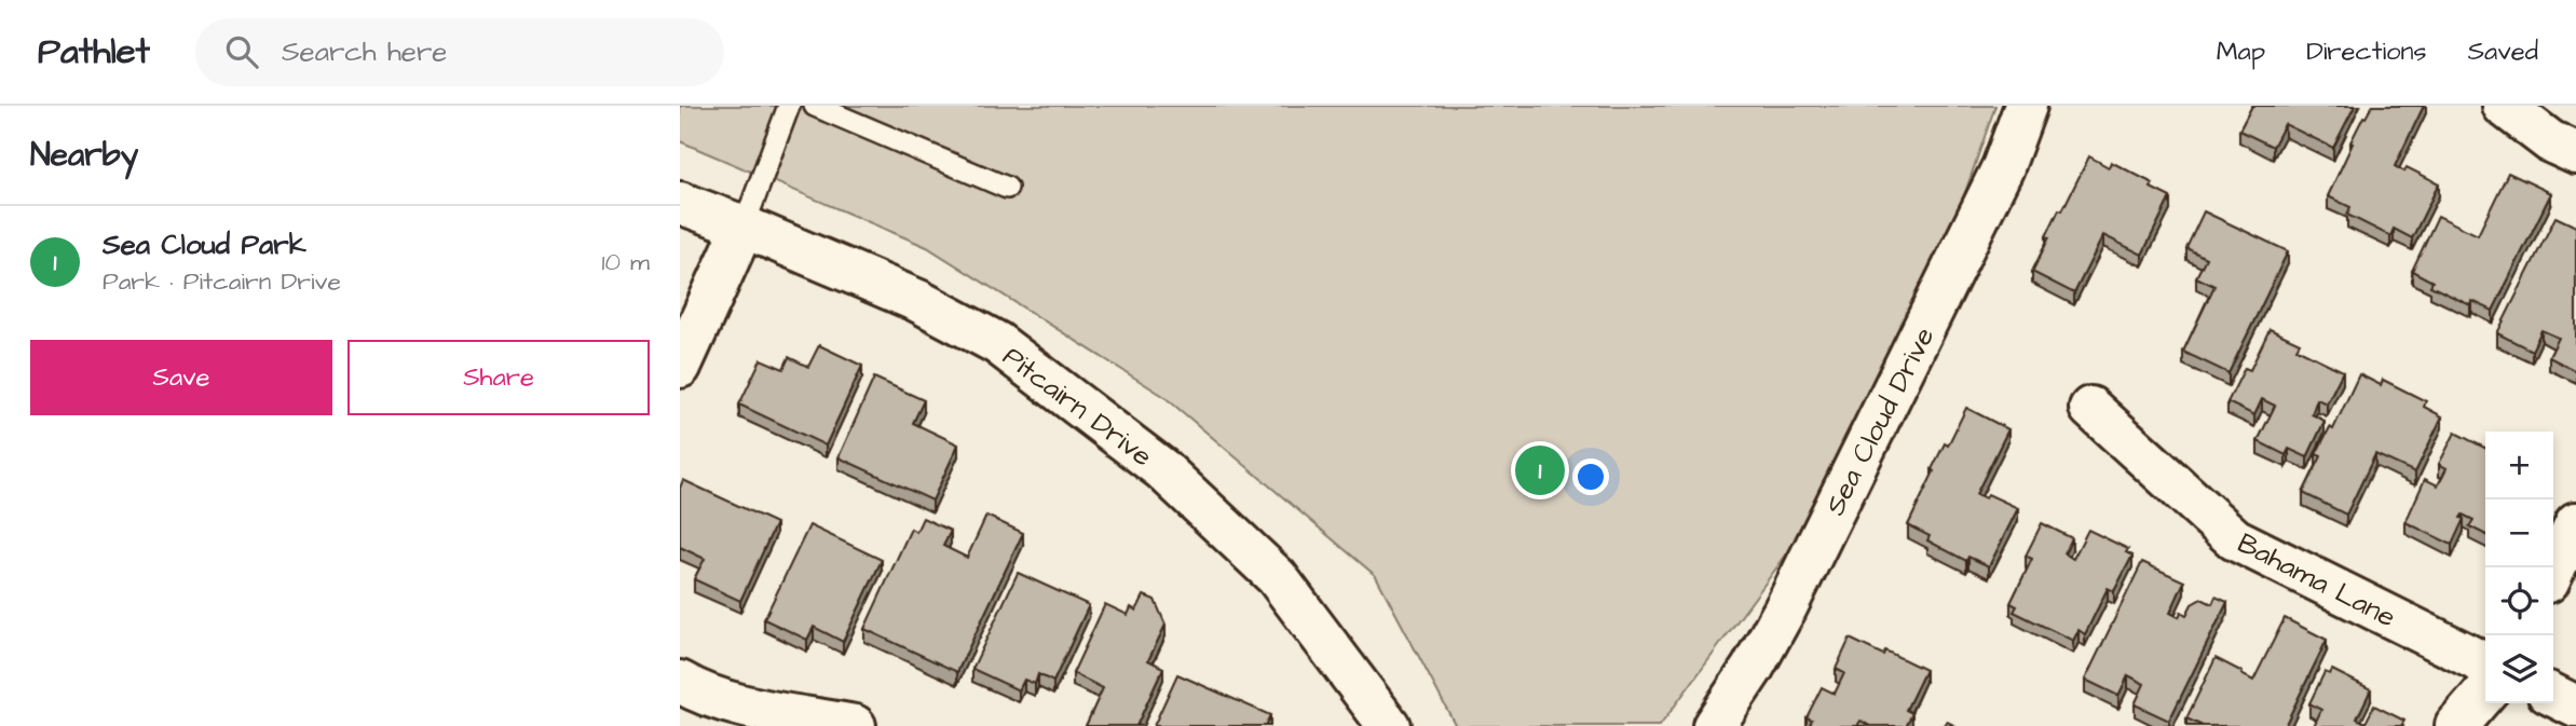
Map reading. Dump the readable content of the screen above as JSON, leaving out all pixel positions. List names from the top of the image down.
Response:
{
  "streets": {
    "street": ["Pitcairn Drive", "Sea Cloud Drive", "Bahama Lane"]
  },
  "page": {
    "header": "Pathlet",
    "search": "Search here",
    "nav": ["Map", "Directions", "Saved"],
    "heading": "Nearby",
    "list": [
      {
        "mark": "1",
        "name": "Sea Cloud Park",
        "note": "Park · Pitcairn Drive",
        "value": "10 m"
      }
    ],
    "buttons": ["Save", "Share"],
    "map_buttons": ["+", "−"],
    "pins": "1"
  }
}
